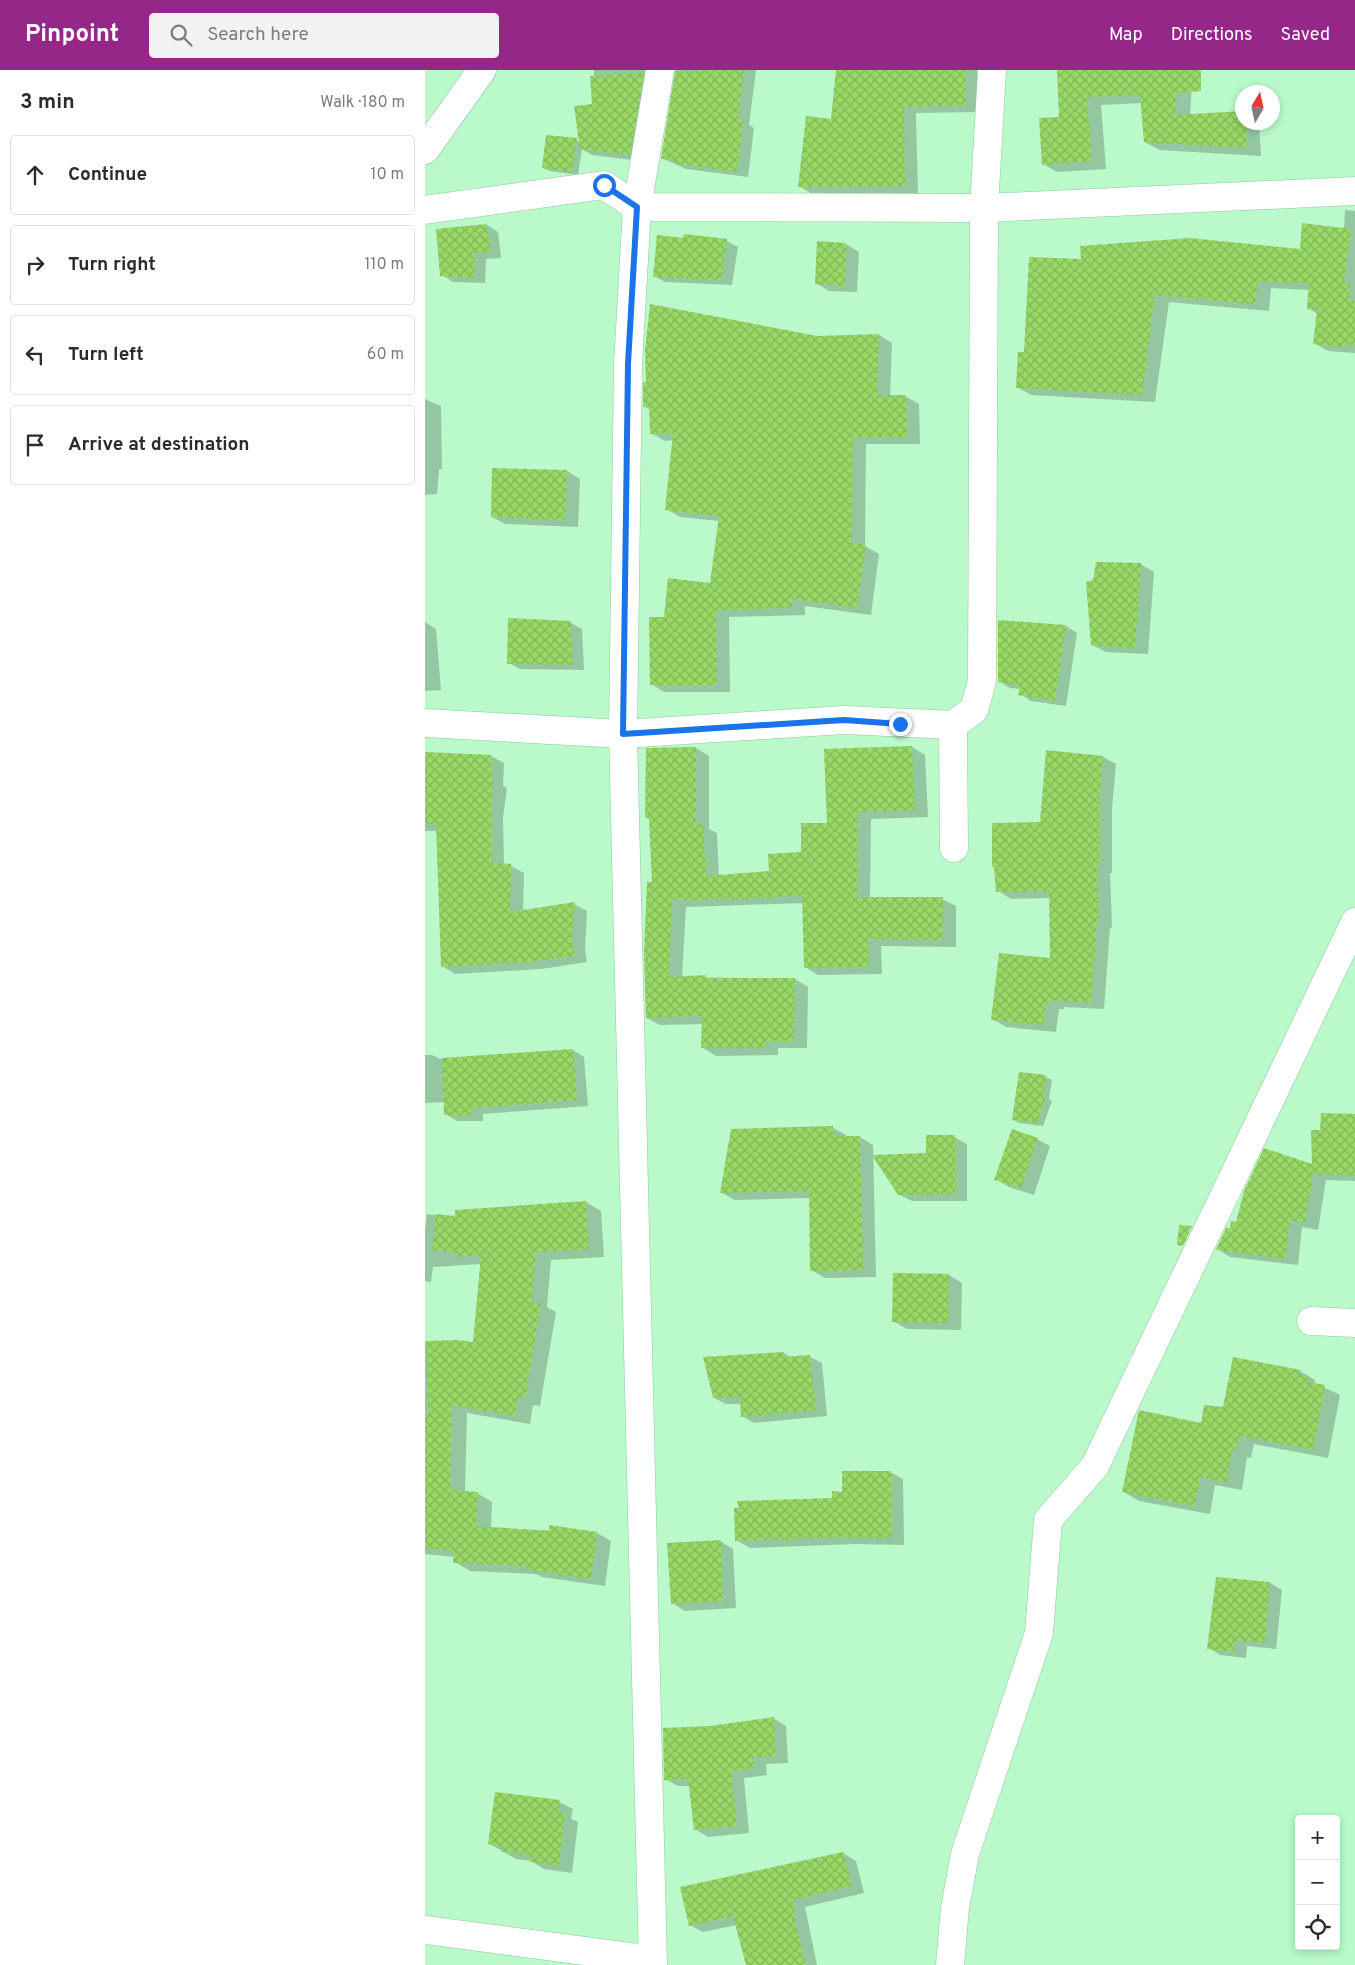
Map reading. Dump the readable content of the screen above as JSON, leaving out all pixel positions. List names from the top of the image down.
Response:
{
  "north": "top",
  "page": {
    "header": "Pinpoint",
    "search": "Search here",
    "nav": ["Map", "Directions", "Saved"],
    "heading": ["3 min", "Walk · 180 m"],
    "list": [
      ["Continue", "10 m"],
      ["Turn right", "110 m"],
      ["Turn left", "60 m"],
      "Arrive at destination"
    ],
    "map_buttons": ["+", "−"]
  }
}
